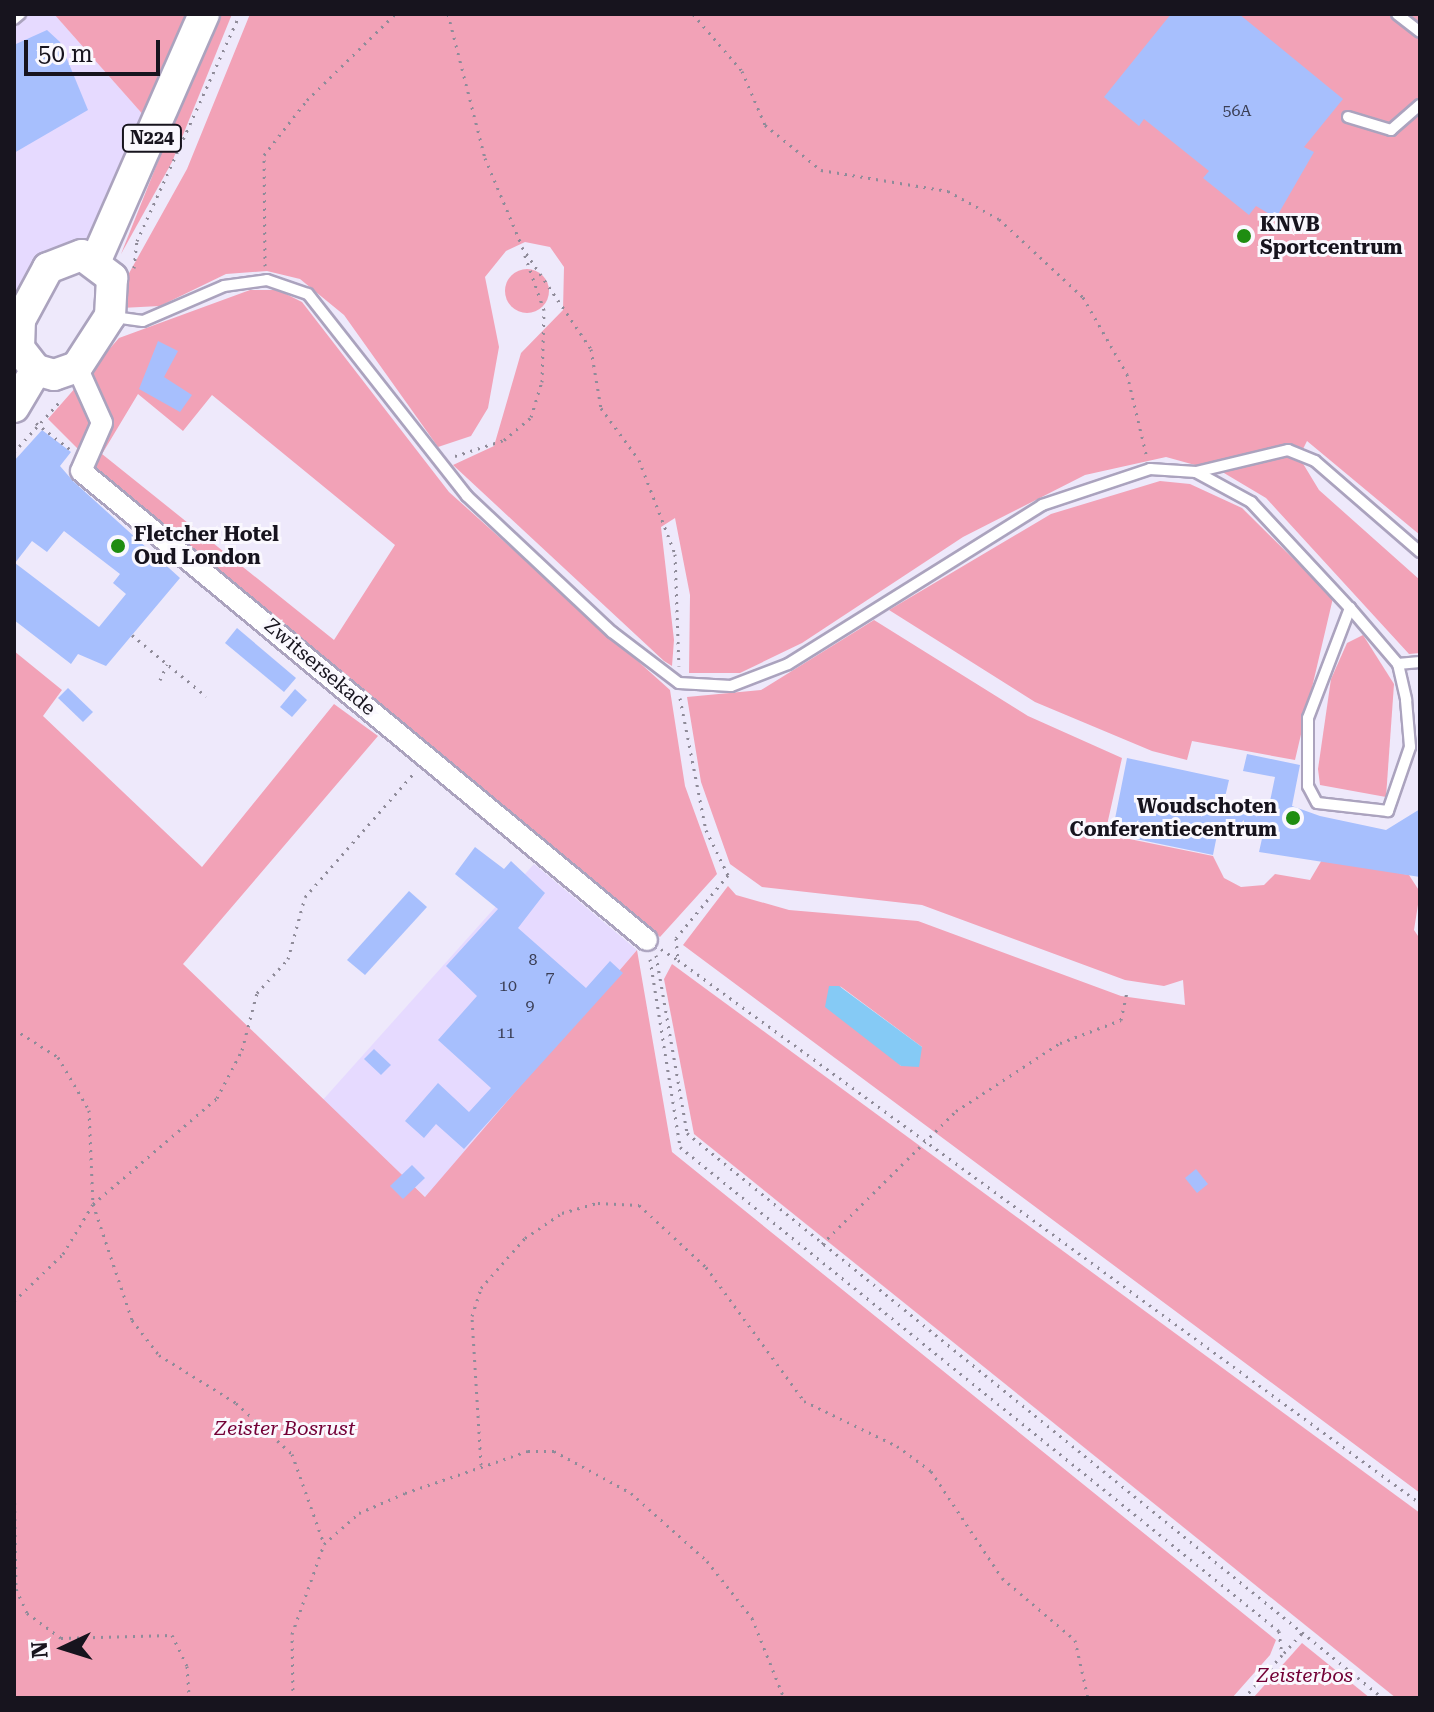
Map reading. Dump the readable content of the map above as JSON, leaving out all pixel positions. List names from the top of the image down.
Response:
{
  "streets": {
    "main road": ["N224"],
    "street": ["Zwitsersekade"]
  },
  "parks": ["Zeister Bosrust", "Zeisterbos"],
  "places": ["KNVB Sportcentrum", "Fletcher Hotel Oud London", "Woudschoten Conferentiecentrum"],
  "house_numbers": [
    "56A",
    "8",
    "7",
    "10",
    "9",
    "11"
  ],
  "scale_bar": "50 m",
  "north": "left"
}
